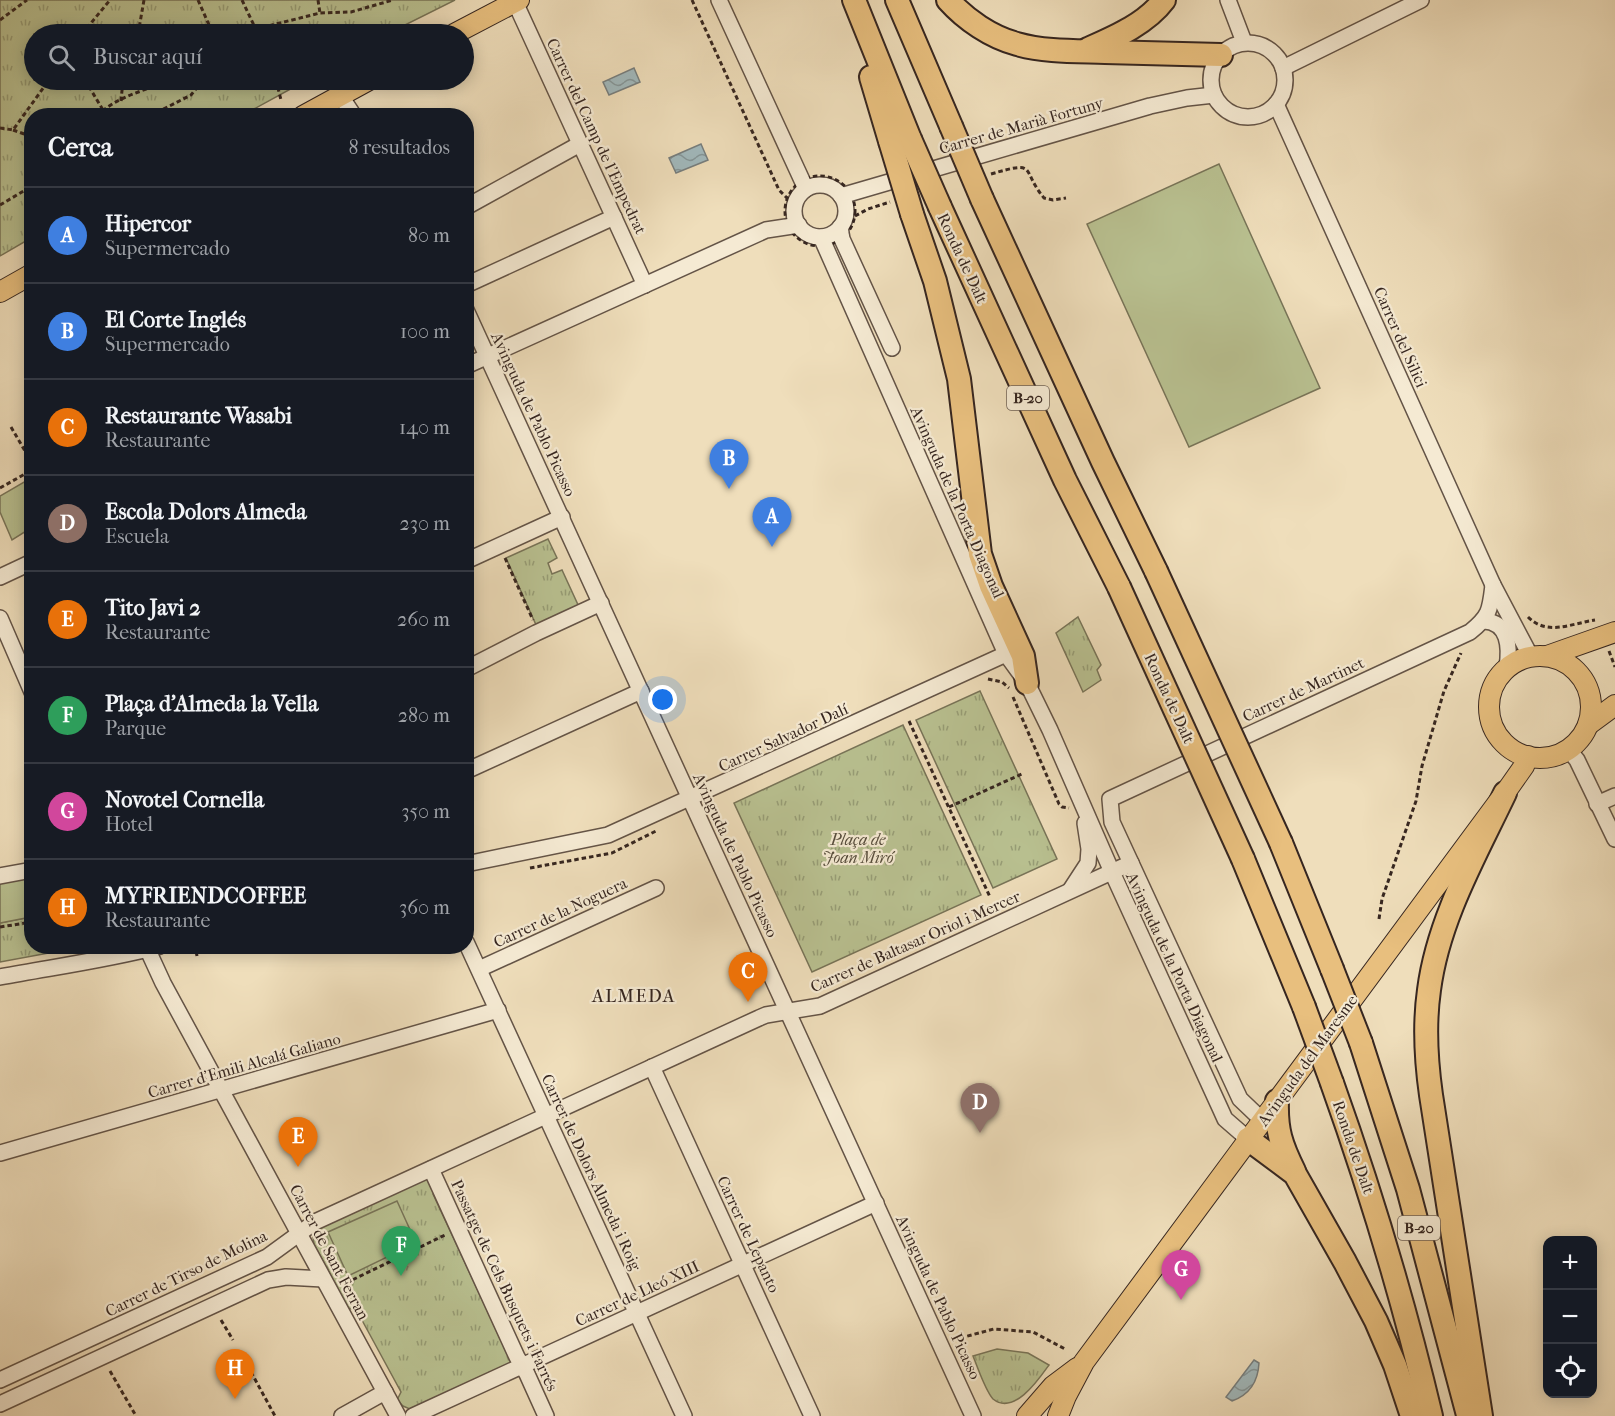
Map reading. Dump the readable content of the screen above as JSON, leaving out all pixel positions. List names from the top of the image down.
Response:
{
  "streets": {
    "highway": ["Ronda de Dalt", "B-20"],
    "main road": ["Avinguda del Maresme"],
    "street": [
      "Carrer de Marià Fortuny",
      "Carrer del Camp de l'Empedrat",
      "Carrer del Silici",
      "Avinguda de Pablo Picasso",
      "Avinguda de la Porta Diagonal",
      "Carrer de Martinet",
      "Carrer Salvador Dalí",
      "Carrer de la Noguera",
      "Carrer de Baltasar Oriol i Mercer",
      "Carrer d'Emili Alcalá Galiano",
      "Carrer de Dolors Almeda i Roig",
      "Carrer de Lepanto",
      "Carrer de Sant Ferran",
      "Carrer de Tirso de Molina",
      "Passatge de Cels Busquets i Farrés",
      "Carrer de Lleó XIII"
    ]
  },
  "crossings": [
    ["Carrer de Marià Fortuny", "Carrer del Silici"],
    ["Carrer de Marià Fortuny", "Avinguda de la Porta Diagonal"],
    ["Carrer del Silici", "Avinguda del Maresme"],
    ["Avinguda de Pablo Picasso", "Carrer Salvador Dalí"],
    ["Avinguda de Pablo Picasso", "Carrer de Baltasar Oriol i Mercer"],
    ["Avinguda de Pablo Picasso", "Carrer de Lleó XIII"],
    ["Avinguda de la Porta Diagonal", "Carrer de Martinet"],
    ["Avinguda de la Porta Diagonal", "Carrer Salvador Dalí"],
    ["Avinguda de la Porta Diagonal", "Carrer de Baltasar Oriol i Mercer"],
    ["Avinguda de la Porta Diagonal", "Avinguda del Maresme"],
    ["Carrer de la Noguera", "Carrer de Dolors Almeda i Roig"],
    ["Carrer de Baltasar Oriol i Mercer", "Carrer de Dolors Almeda i Roig"],
    ["Carrer de Baltasar Oriol i Mercer", "Carrer de Lepanto"],
    ["Carrer de Baltasar Oriol i Mercer", "Carrer de Tirso de Molina"],
    ["Carrer d'Emili Alcalá Galiano", "Carrer de Dolors Almeda i Roig"],
    ["Carrer d'Emili Alcalá Galiano", "Carrer de Sant Ferran"],
    ["Carrer de Dolors Almeda i Roig", "Carrer de Tirso de Molina"],
    ["Carrer de Dolors Almeda i Roig", "Carrer de Lleó XIII"],
    ["Carrer de Lepanto", "Carrer de Lleó XIII"],
    ["Carrer de Sant Ferran", "Carrer de Tirso de Molina"],
    ["Carrer de Tirso de Molina", "Passatge de Cels Busquets i Farrés"],
    ["Passatge de Cels Busquets i Farrés", "Carrer de Lleó XIII"]
  ],
  "districts": ["ALMEDA"],
  "parks": ["Plaça de Joan Miró"],
  "page": {
    "search": "Buscar aquí",
    "heading": ["Cerca", "8 resultados"],
    "list": [
      {
        "mark": "A",
        "name": "Hipercor",
        "note": "Supermercado",
        "value": "80 m"
      },
      {
        "mark": "B",
        "name": "El Corte Inglés",
        "note": "Supermercado",
        "value": "100 m"
      },
      {
        "mark": "C",
        "name": "Restaurante Wasabi",
        "note": "Restaurante",
        "value": "140 m"
      },
      {
        "mark": "D",
        "name": "Escola Dolors Almeda",
        "note": "Escuela",
        "value": "230 m"
      },
      {
        "mark": "E",
        "name": "Tito Javi 2",
        "note": "Restaurante",
        "value": "260 m"
      },
      {
        "mark": "F",
        "name": "Plaça d'Almeda la Vella",
        "note": "Parque",
        "value": "280 m"
      },
      {
        "mark": "G",
        "name": "Novotel Cornella",
        "note": "Hotel",
        "value": "350 m"
      },
      {
        "mark": "H",
        "name": "MYFRIENDCOFFEE",
        "note": "Restaurante",
        "value": "360 m"
      }
    ],
    "pins": [
      "B",
      "A",
      "C",
      "D",
      "E",
      "F",
      "G",
      "H"
    ],
    "map_buttons": ["+", "−"]
  }
}
